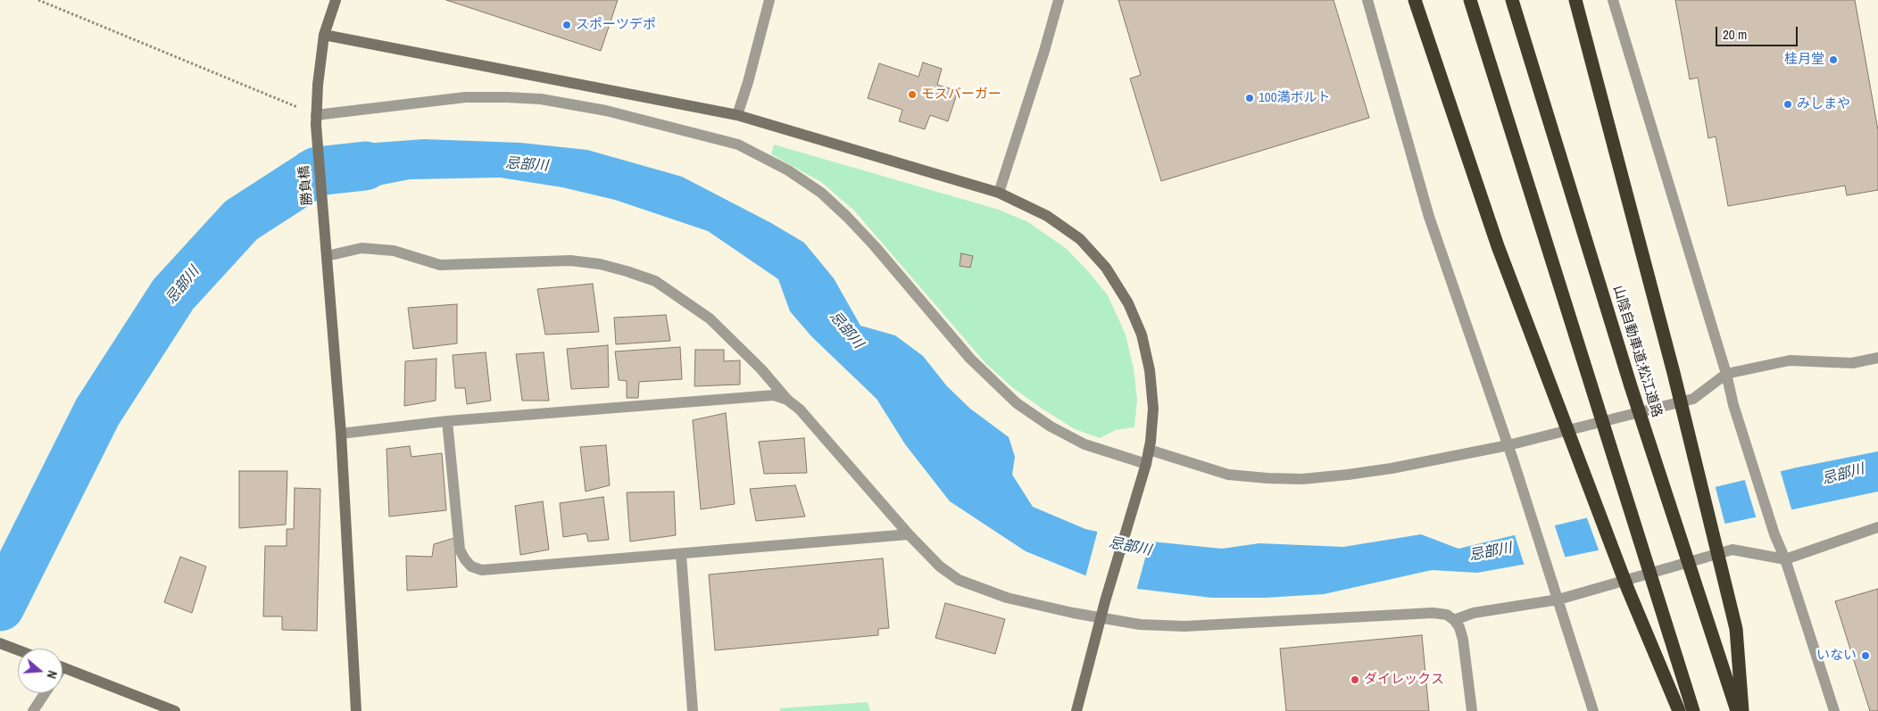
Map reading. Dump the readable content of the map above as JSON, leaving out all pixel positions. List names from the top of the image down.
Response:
{
  "streets": {
    "highway": ["山陰自動車道;松江道路"],
    "street": ["勝負橋"]
  },
  "water": ["忌部川"],
  "places": [
    "スポーツデポ",
    "桂月堂",
    "モスバーガー",
    "100満ボルト",
    "みしまや",
    "いない",
    "ダイレックス"
  ],
  "scale_bar": "20 m",
  "north": "right"
}
